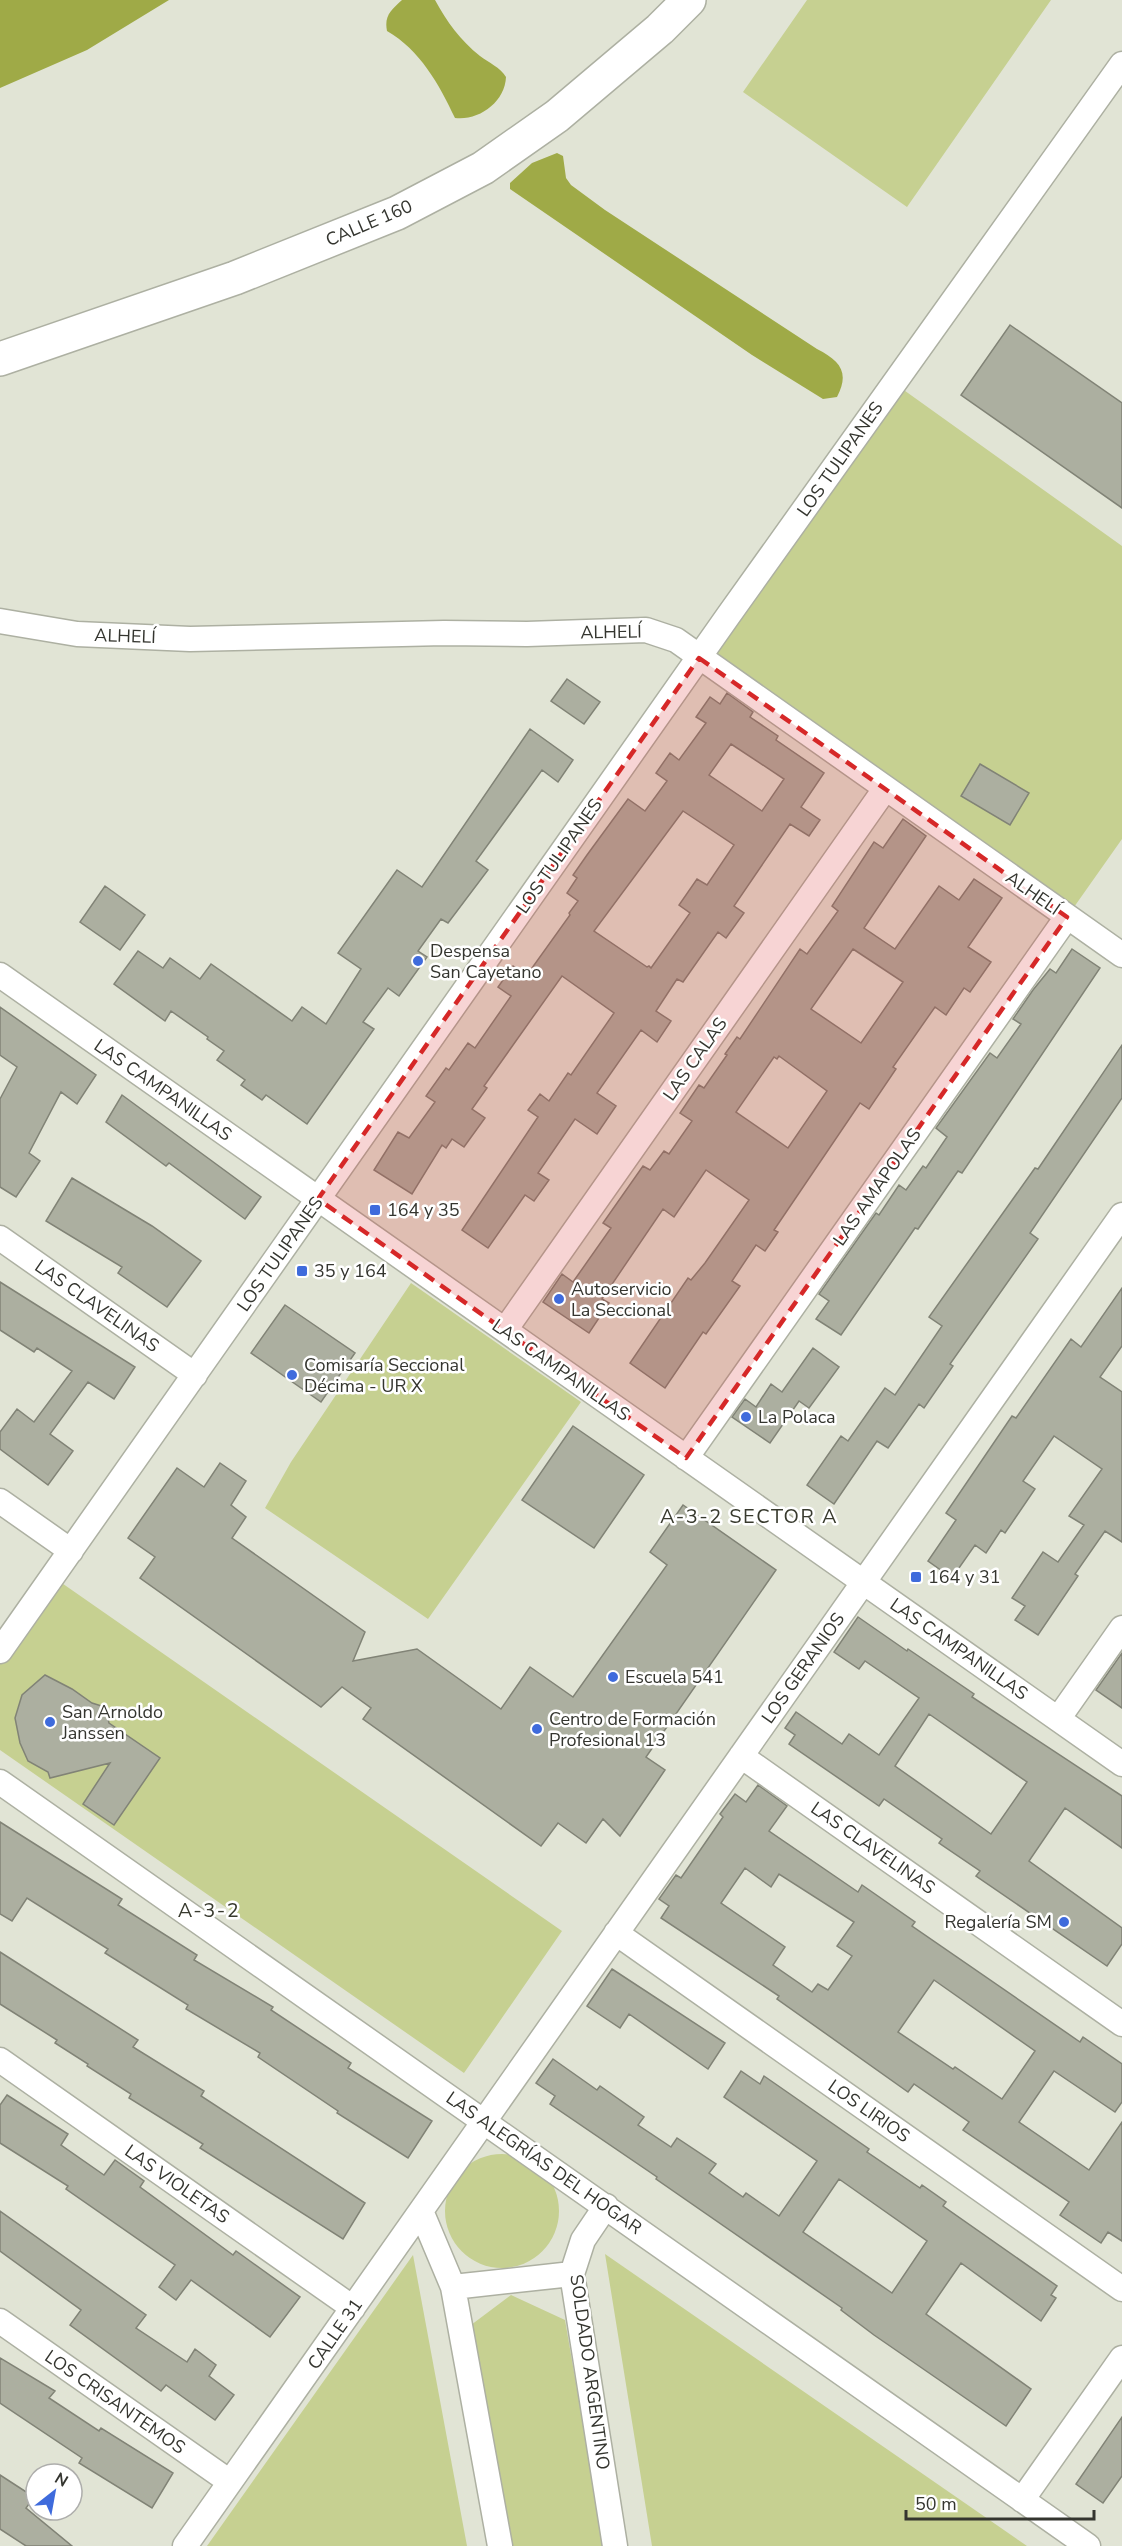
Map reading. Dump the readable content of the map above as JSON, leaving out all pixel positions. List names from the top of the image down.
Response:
{
  "streets": {
    "main road": ["CALLE 160"],
    "street": [
      "LOS TULIPANES",
      "ALHELÍ",
      "LAS CALAS",
      "LAS CAMPANILLAS",
      "LAS AMAPOLAS",
      "LAS CLAVELINAS",
      "LOS GERANIOS",
      "LOS LIRIOS",
      "LAS ALEGRÍAS DEL HOGAR",
      "LAS VIOLETAS",
      "CALLE 31",
      "SOLDADO ARGENTINO",
      "LOS CRISANTEMOS"
    ]
  },
  "crossings": [
    ["LOS TULIPANES", "ALHELÍ"],
    ["LOS TULIPANES", "LAS CAMPANILLAS"],
    ["LOS TULIPANES", "LAS CLAVELINAS"],
    ["ALHELÍ", "LAS CALAS"],
    ["ALHELÍ", "LAS AMAPOLAS"],
    ["LAS CALAS", "LAS CAMPANILLAS"],
    ["LAS CAMPANILLAS", "LAS AMAPOLAS"],
    ["LAS CAMPANILLAS", "LOS GERANIOS"],
    ["LAS CLAVELINAS", "LOS GERANIOS"],
    ["LOS GERANIOS", "LOS LIRIOS"],
    ["LOS GERANIOS", "LAS ALEGRÍAS DEL HOGAR"],
    ["LOS GERANIOS", "CALLE 31"],
    ["LAS ALEGRÍAS DEL HOGAR", "CALLE 31"],
    ["LAS ALEGRÍAS DEL HOGAR", "SOLDADO ARGENTINO"],
    ["LAS VIOLETAS", "CALLE 31"],
    ["CALLE 31", "LOS CRISANTEMOS"]
  ],
  "districts": ["A-3-2 SECTOR A", "A-3-2"],
  "places": {
    "other": [
      "Despensa San Cayetano",
      "Autoservicio La Seccional",
      "Comisaría Seccional Décima - UR X",
      "La Polaca",
      "Escuela 541",
      "San Arnoldo Janssen",
      "Centro de Formación Profesional 13",
      "Regalería SM"
    ],
    "transit": ["164 y 35", "35 y 164", "164 y 31"]
  },
  "scale_bar": "50 m",
  "north": "top right"
}
